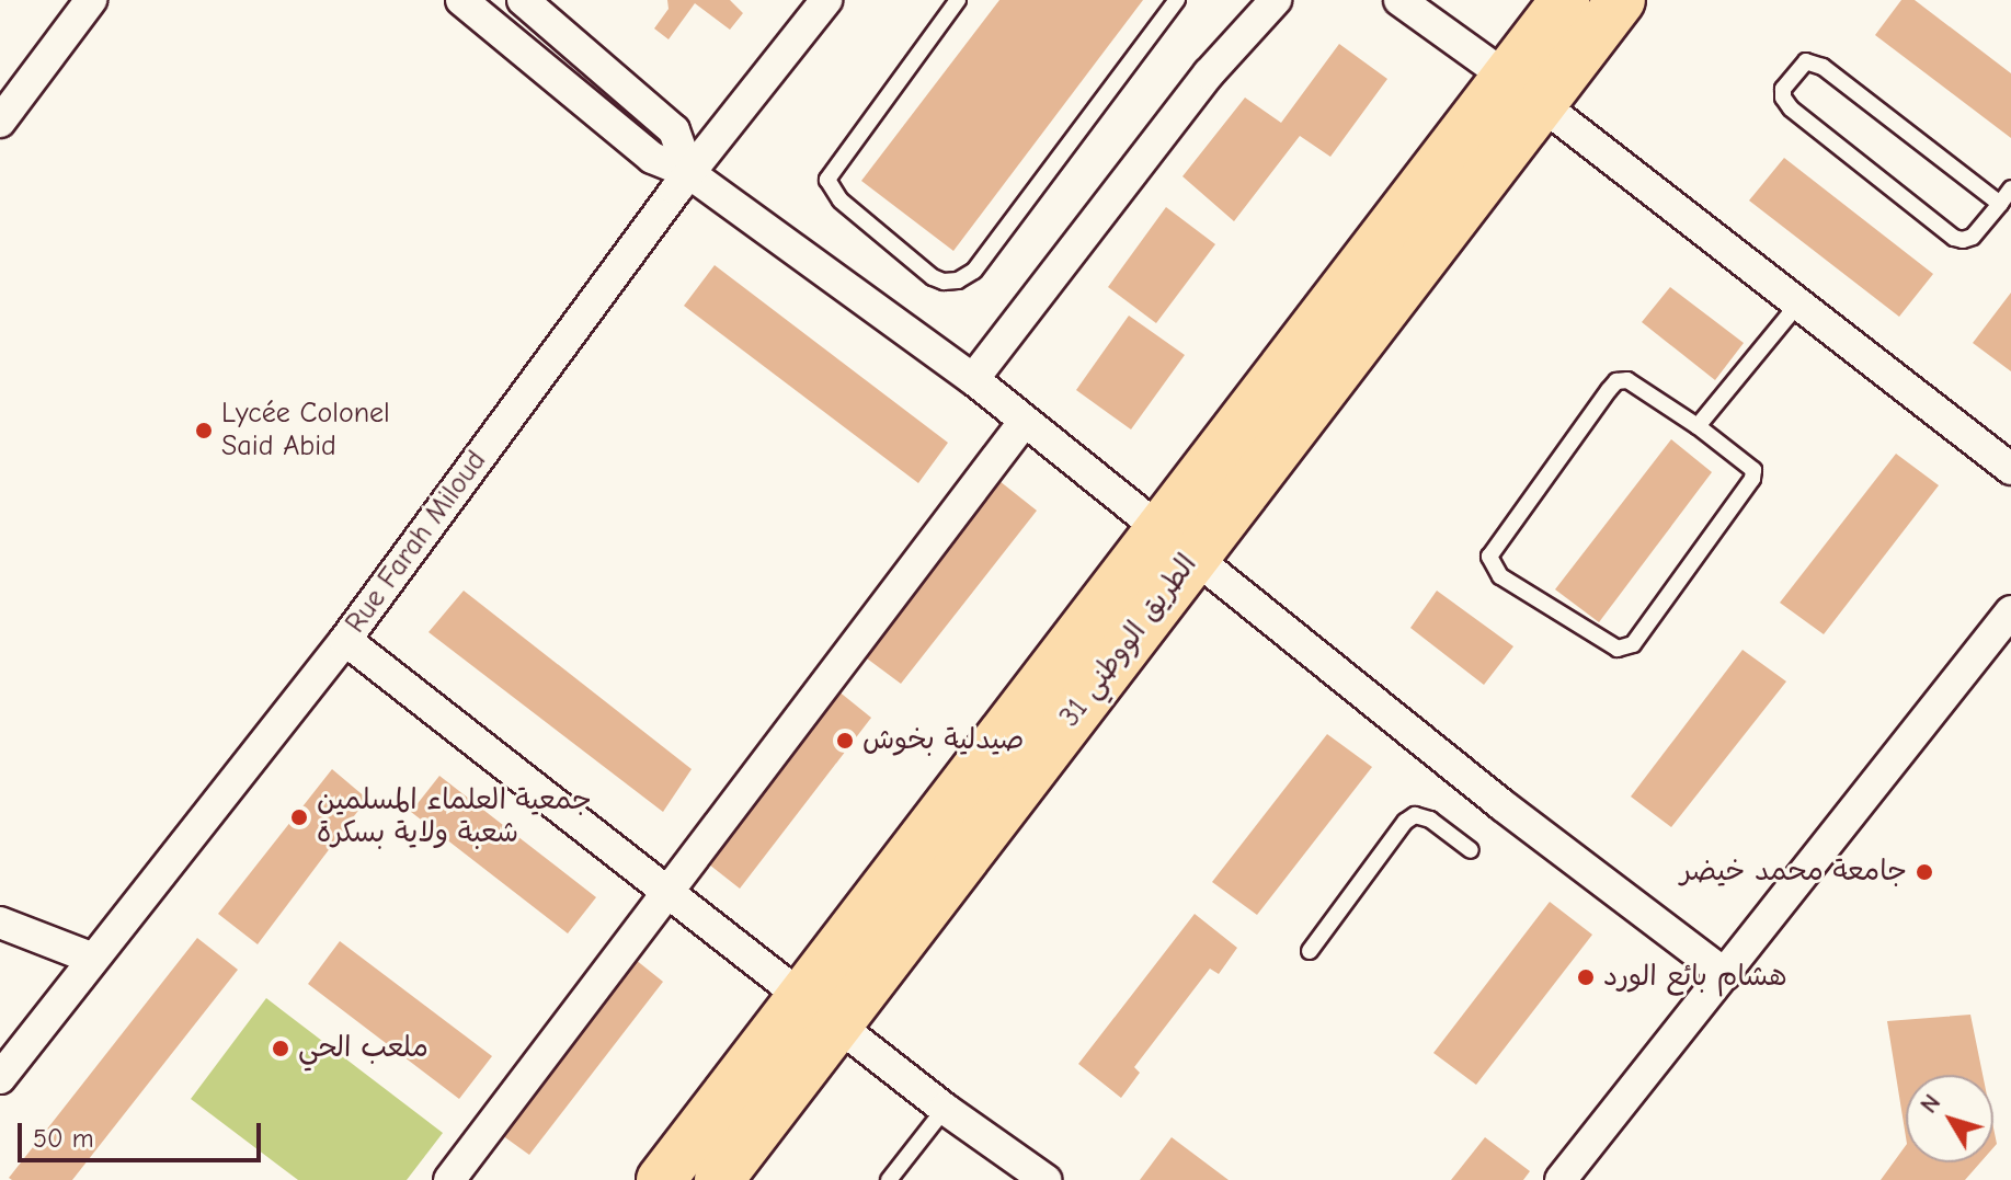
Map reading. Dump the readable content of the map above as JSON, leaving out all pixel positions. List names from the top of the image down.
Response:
{
  "streets": {
    "street": ["Rue Farah Miloud"]
  },
  "places": [
    "Lycée Colonel Said Abid",
    "صيدلية بخوش",
    "جمعية العلماء المسلمين شعبة ولاية بسكرة",
    "جامعة محمد خيضر",
    "هشام بائع الورد",
    "ملعب الحي"
  ],
  "scale_bar": "50 m",
  "north": "top left"
}
